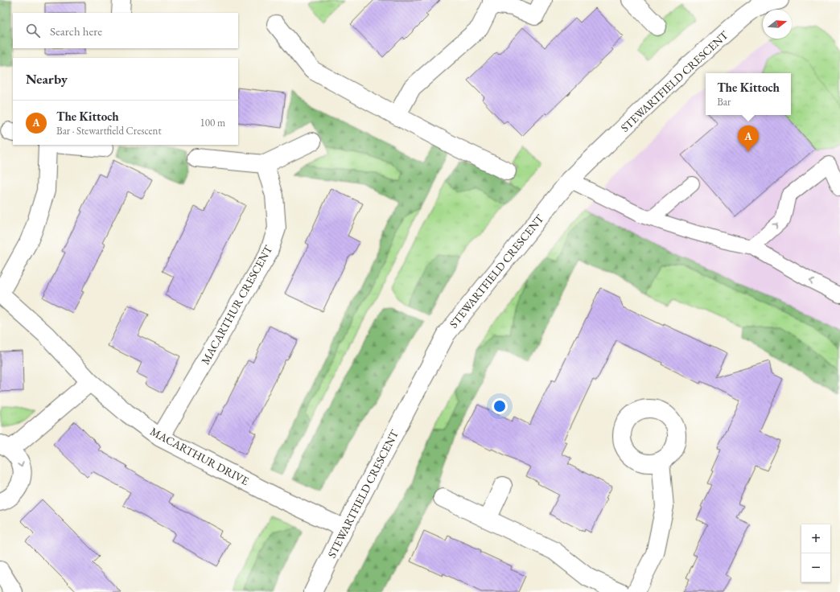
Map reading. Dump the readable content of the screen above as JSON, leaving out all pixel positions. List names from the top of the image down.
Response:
{
  "streets": {
    "street": ["STEWARTFIELD CRESCENT", "MACARTHUR CRESCENT", "MACARTHUR DRIVE"]
  },
  "crossings": [
    ["STEWARTFIELD CRESCENT", "MACARTHUR DRIVE"],
    ["MACARTHUR CRESCENT", "MACARTHUR DRIVE"]
  ],
  "north": "right",
  "page": {
    "search": "Search here",
    "heading": "Nearby",
    "popup": ["The Kittoch", "Bar"],
    "list": [
      {
        "mark": "A",
        "name": "The Kittoch",
        "note": "Bar · Stewartfield Crescent",
        "value": "100 m"
      }
    ],
    "pins": "A",
    "map_buttons": ["+", "−"]
  }
}
